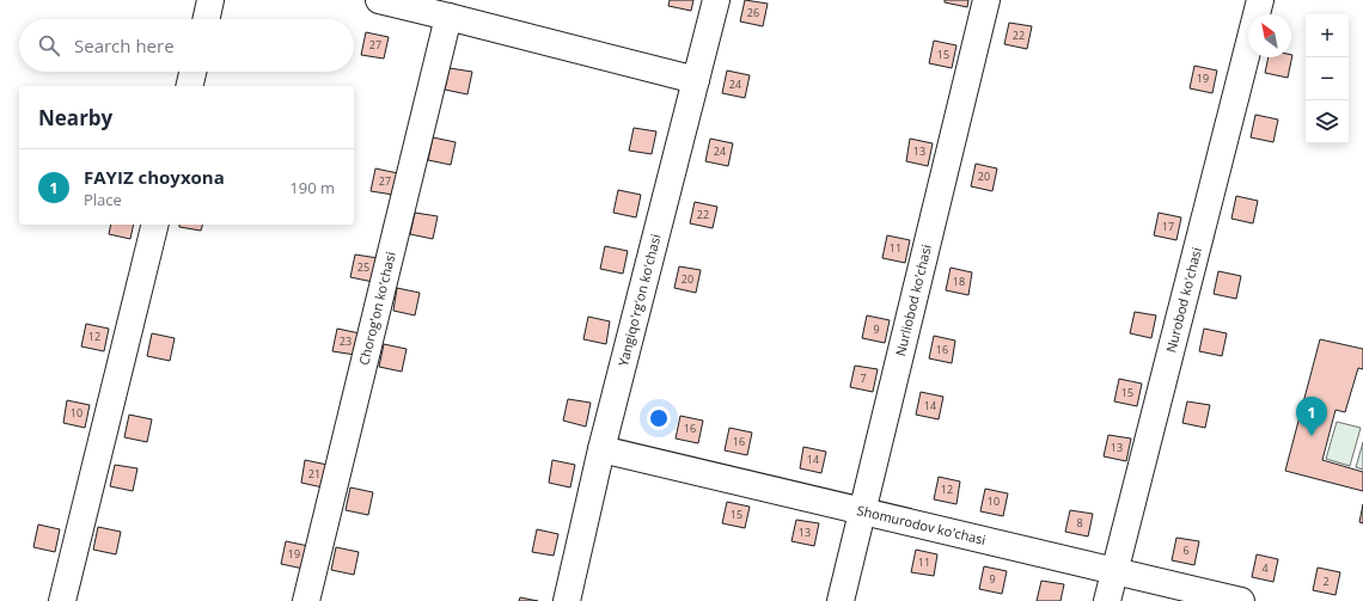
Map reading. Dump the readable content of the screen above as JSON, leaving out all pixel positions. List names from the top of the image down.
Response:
{
  "streets": {
    "street": [
      "Yangiqo'rg'on ko'chasi",
      "Nurliobod ko'chasi",
      "Nurobod ko'chasi",
      "Chorog'on ko'chasi",
      "Shomurodov ko'chasi"
    ]
  },
  "crossings": [
    ["Yangiqo'rg'on ko'chasi", "Shomurodov ko'chasi"],
    ["Nurliobod ko'chasi", "Shomurodov ko'chasi"],
    ["Nurobod ko'chasi", "Shomurodov ko'chasi"]
  ],
  "house_numbers": [
    "26",
    "22",
    "27",
    "15",
    "19",
    "24",
    "24",
    "13",
    "20",
    "27",
    "22",
    "17",
    "11",
    "25",
    "20",
    "18",
    "9",
    "12",
    "23",
    "16",
    "7",
    "15",
    "14",
    "10",
    "16",
    "16",
    "13",
    "14",
    "21",
    "12",
    "10",
    "15",
    "8",
    "13",
    "6",
    "19",
    "11",
    "4",
    "9",
    "2"
  ],
  "north": "top left",
  "page": {
    "map_buttons": ["+", "−"],
    "search": "Search here",
    "heading": "Nearby",
    "list": [
      {
        "mark": "1",
        "name": "FAYIZ choyxona",
        "note": "Place",
        "value": "190 m"
      }
    ],
    "pins": "1"
  }
}
